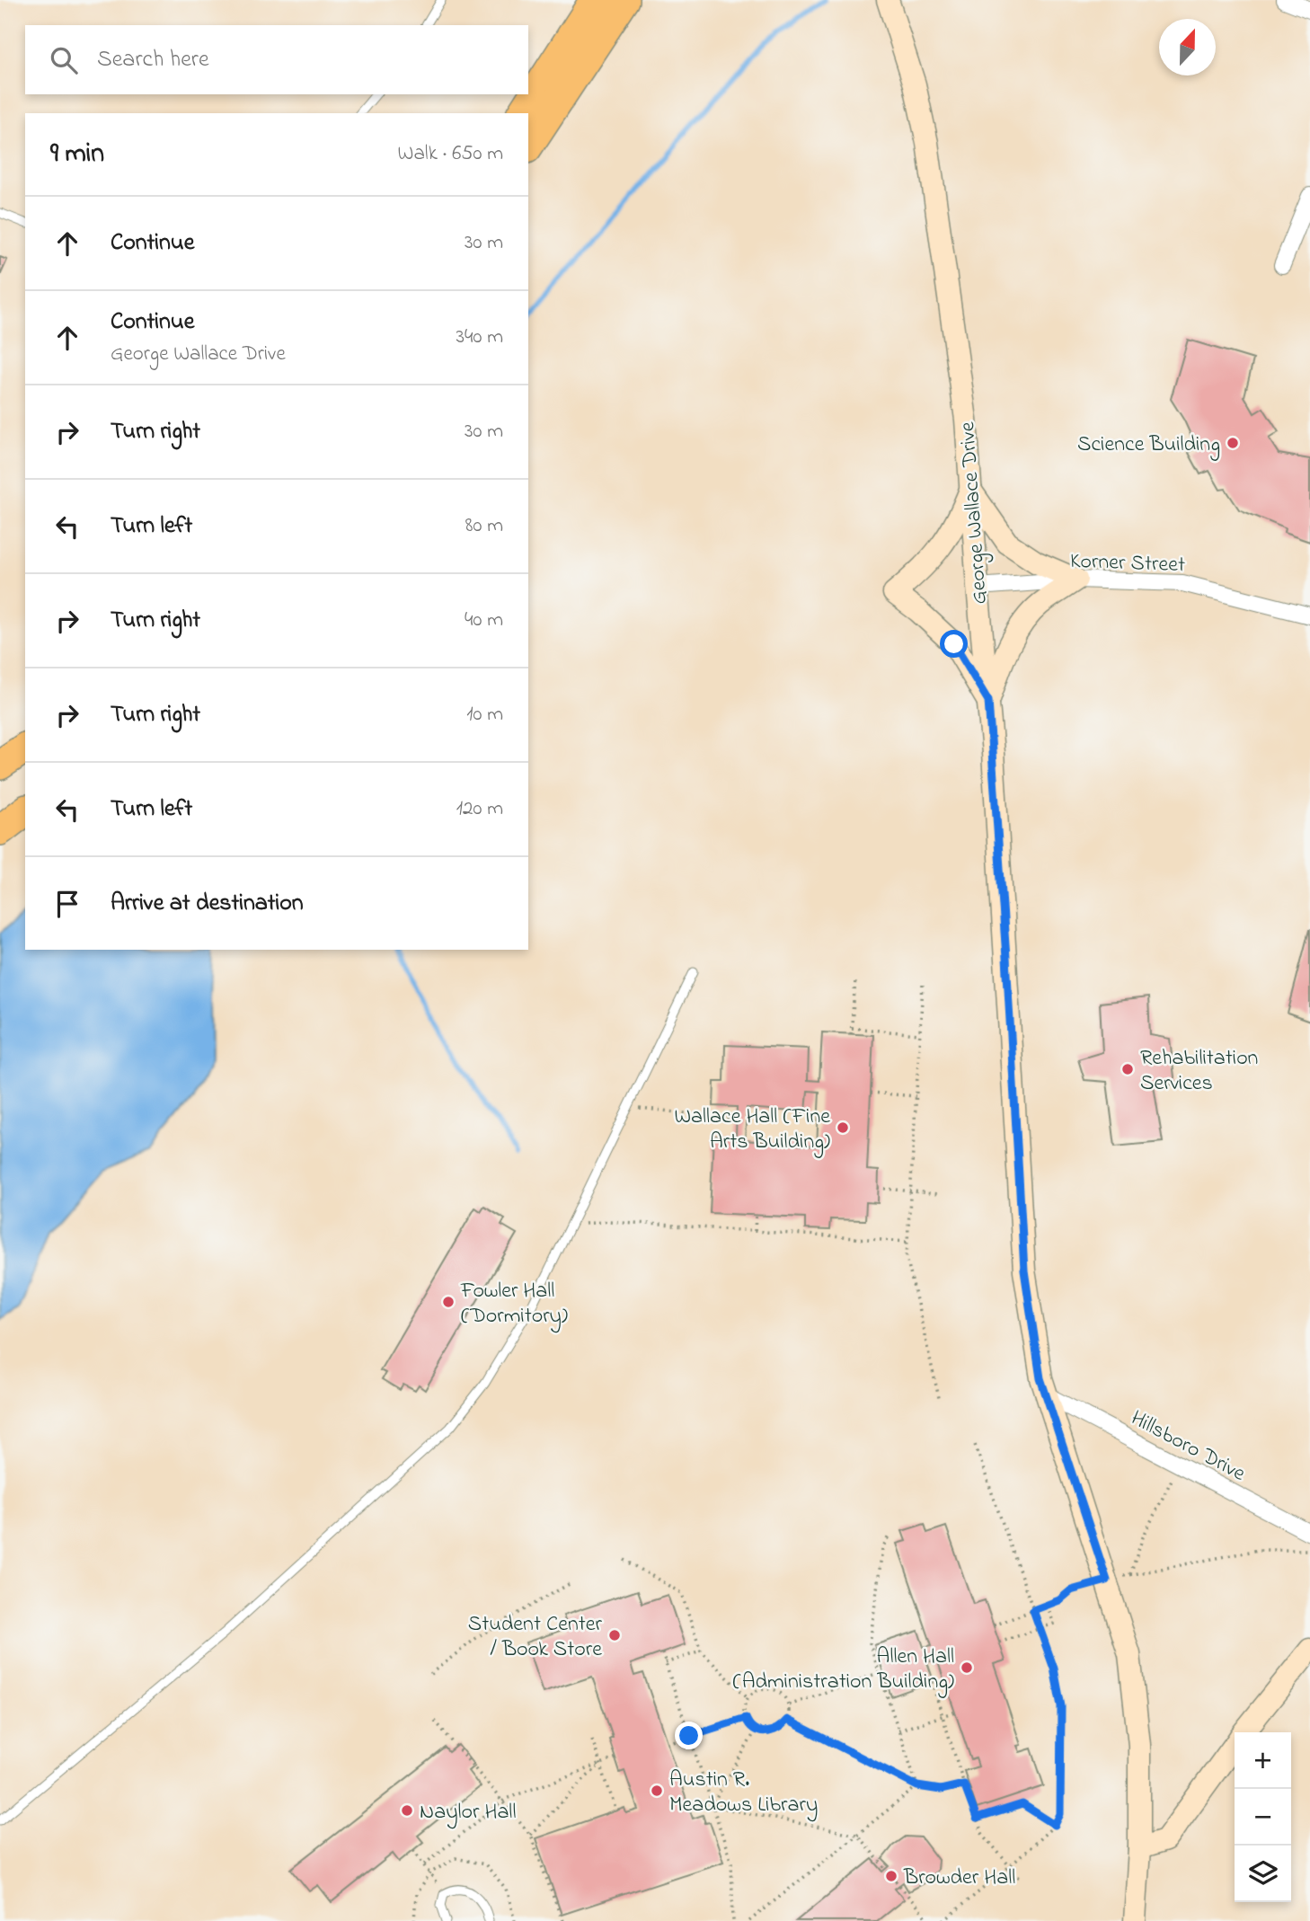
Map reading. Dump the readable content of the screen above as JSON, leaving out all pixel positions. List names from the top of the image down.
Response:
{
  "streets": {
    "street": ["George Wallace Drive", "Korner Street", "Hillsboro Drive"]
  },
  "crossings": [
    ["George Wallace Drive", "Korner Street"],
    ["George Wallace Drive", "Hillsboro Drive"]
  ],
  "places": [
    "Science Building",
    "Rehabilitation Services",
    "Wallace Hall (Fine Arts Building)",
    "Fowler Hall (Dormitory)",
    "Student Center / Book Store",
    "Allen Hall (Administration Building)",
    "Austin R. Meadows Library",
    "Naylor Hall",
    "Browder Hall"
  ],
  "north": "top",
  "page": {
    "search": "Search here",
    "heading": ["9 min", "Walk · 650 m"],
    "list": [
      ["Continue", "30 m"],
      ["Continue", "George Wallace Drive", "340 m"],
      ["Turn right", "30 m"],
      ["Turn left", "80 m"],
      ["Turn right", "40 m"],
      ["Turn right", "10 m"],
      ["Turn left", "120 m"],
      "Arrive at destination"
    ],
    "map_buttons": ["+", "−"]
  }
}
